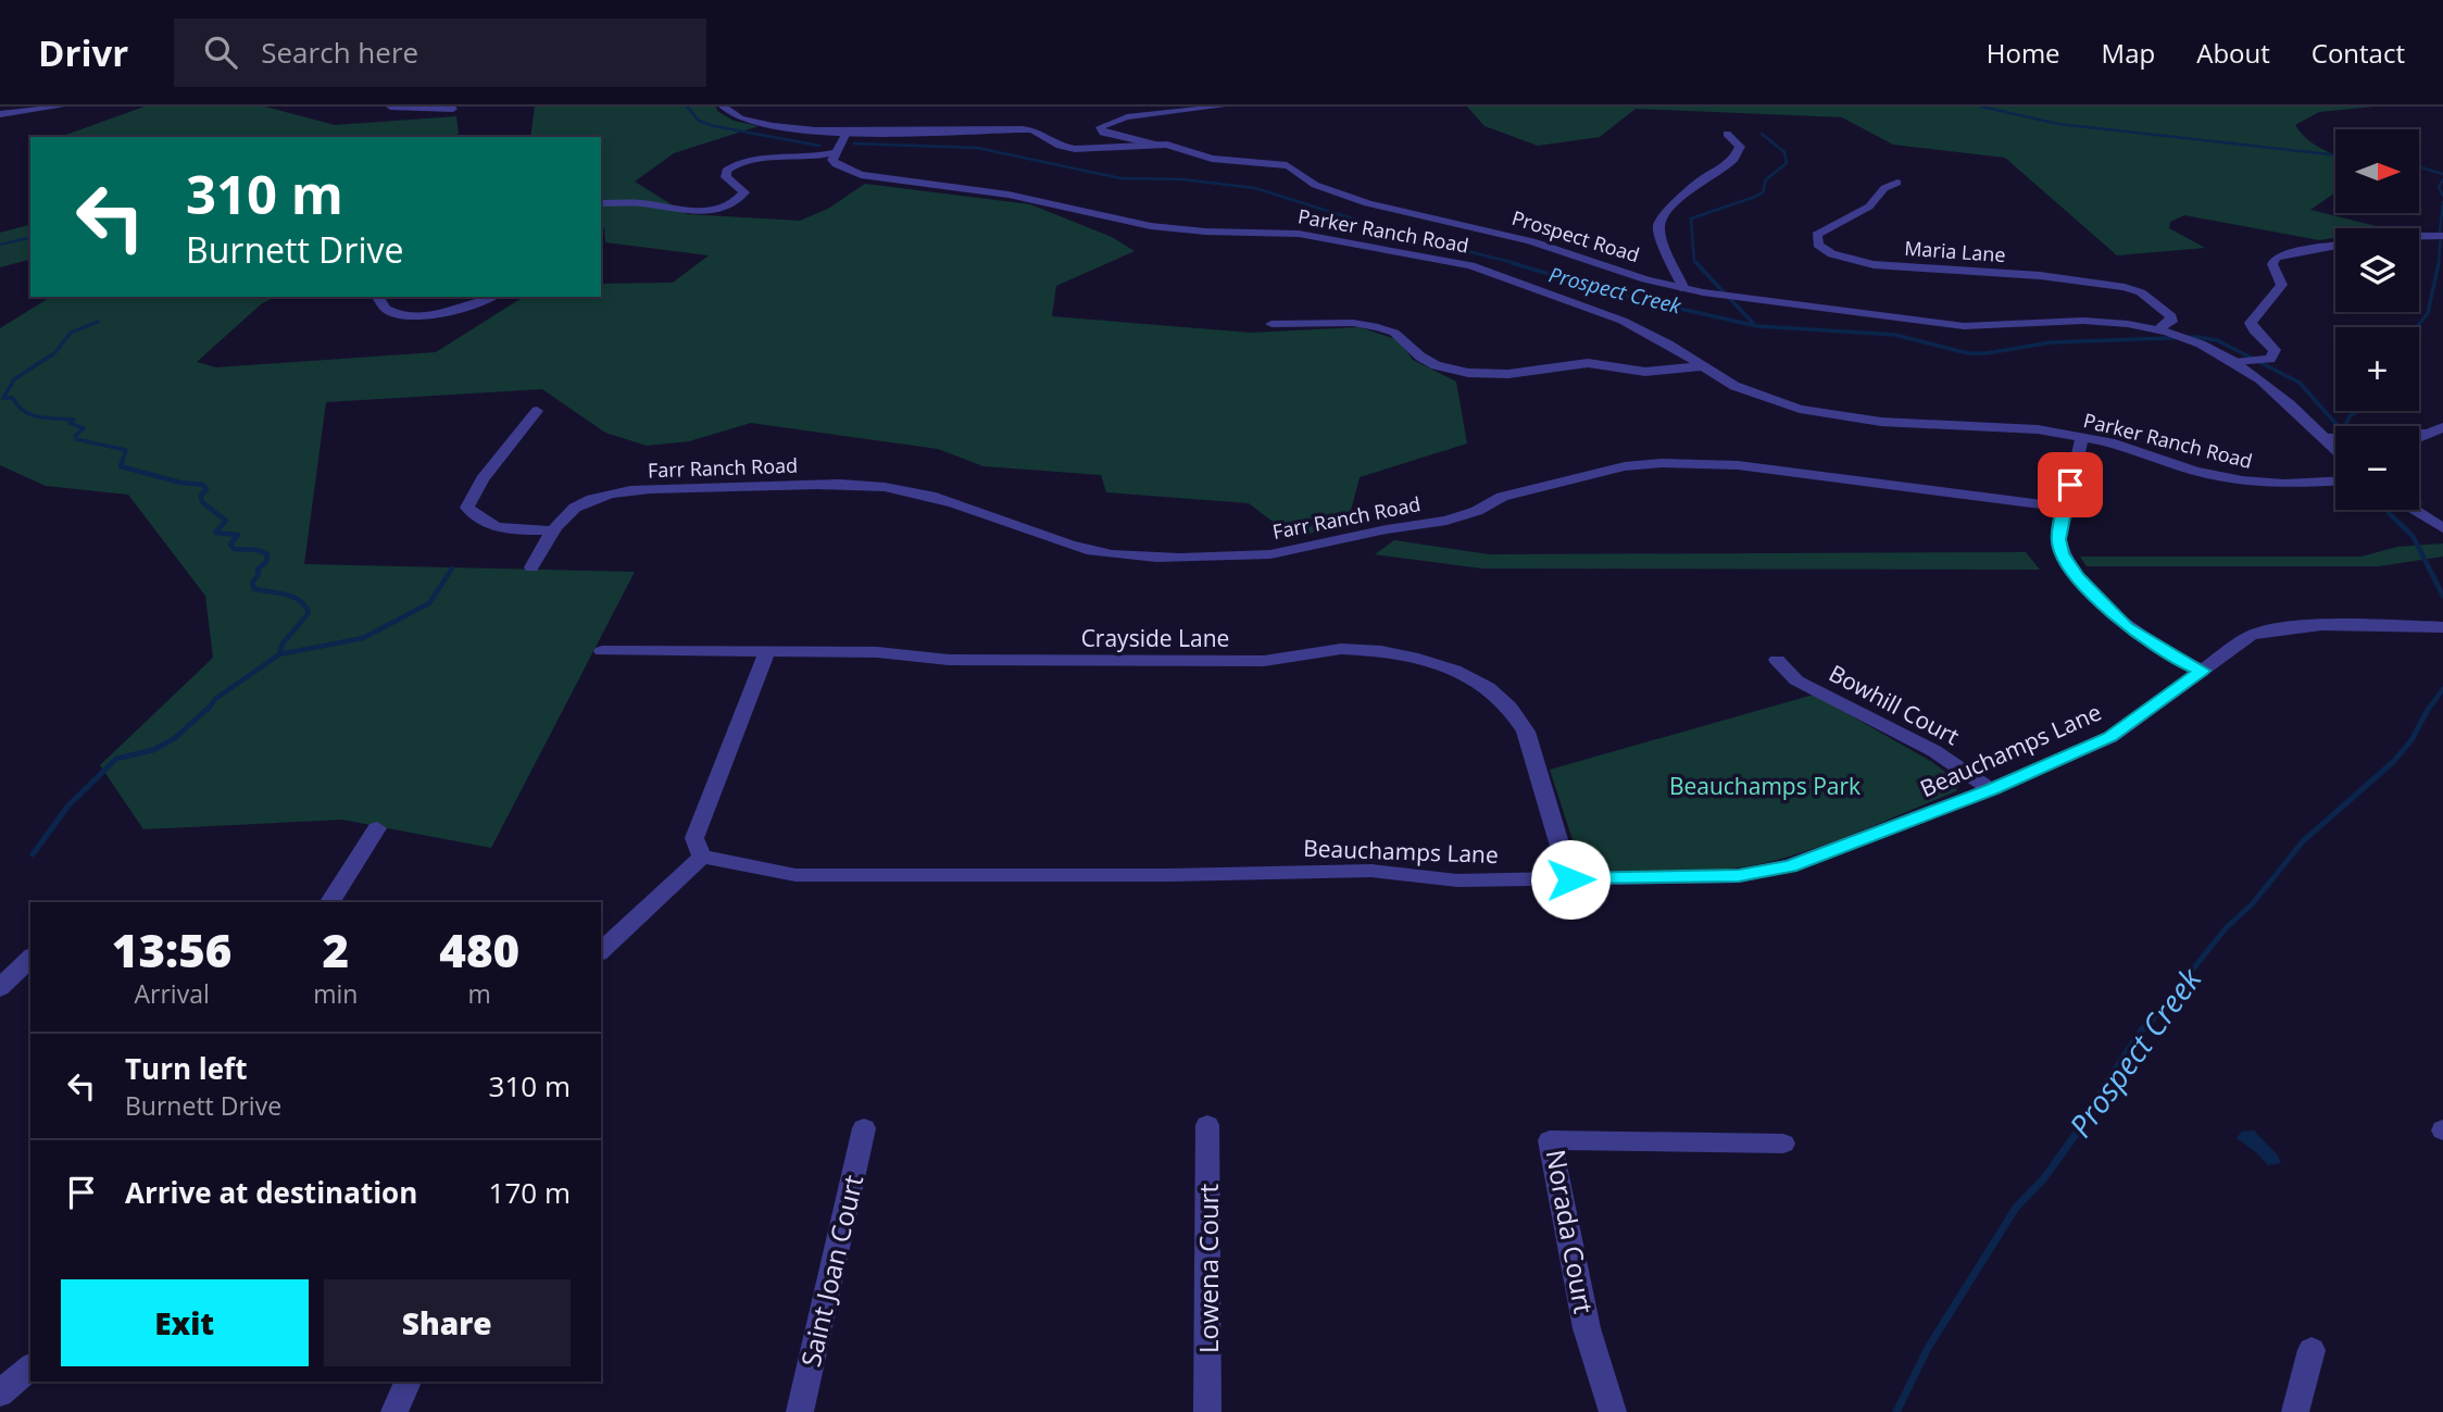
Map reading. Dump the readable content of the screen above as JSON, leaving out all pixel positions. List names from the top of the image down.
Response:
{
  "streets": {
    "street": [
      "Parker Ranch Road",
      "Prospect Road",
      "Maria Lane",
      "Farr Ranch Road",
      "Crayside Lane",
      "Bowhill Court",
      "Beauchamps Lane",
      "Norada Court",
      "Lowena Court",
      "Saint Joan Court"
    ]
  },
  "crossings": [
    ["Prospect Road", "Maria Lane"],
    ["Crayside Lane", "Beauchamps Lane"],
    ["Bowhill Court", "Beauchamps Lane"]
  ],
  "water": ["Prospect Creek"],
  "parks": ["Beauchamps Park"],
  "north": "right",
  "page": {
    "header": "Drivr",
    "search": "Search here",
    "nav": [
      "Home",
      "Map",
      "About",
      "Contact"
    ],
    "map_buttons": ["+", "−"],
    "turn": ["310 m", "Burnett Drive"],
    "eta": [
      "13:56",
      "Arrival",
      "2",
      "min",
      "480",
      "m"
    ],
    "list": [
      {
        "name": "Turn left",
        "note": "Burnett Drive",
        "value": "310 m"
      },
      {
        "name": "Arrive at destination",
        "value": "170 m"
      }
    ],
    "buttons": ["Exit", "Share"]
  }
}
